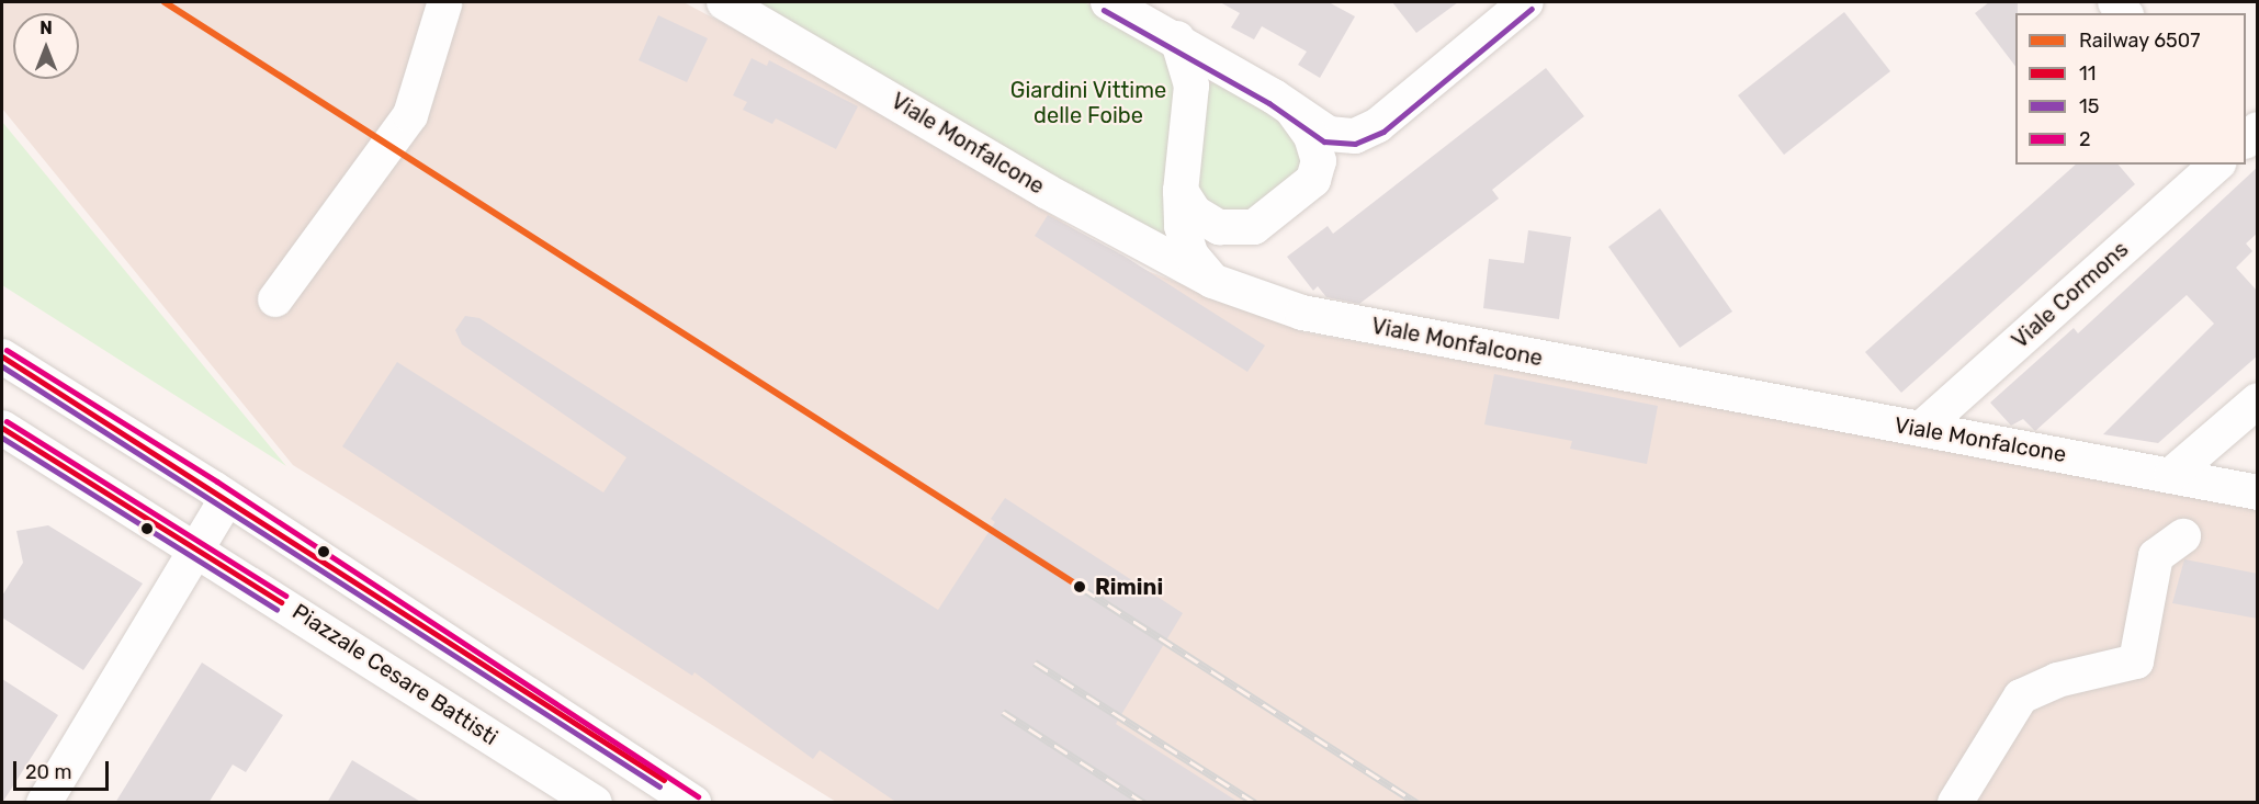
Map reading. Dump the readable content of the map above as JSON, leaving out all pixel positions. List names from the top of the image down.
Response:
{
  "streets": {
    "street": ["Viale Monfalcone", "Viale Cormons", "Piazzale Cesare Battisti"]
  },
  "crossings": [
    ["Viale Monfalcone", "Viale Cormons"]
  ],
  "parks": ["Giardini Vittime delle Foibe"],
  "places": ["Rimini"],
  "lines": [
    "rail line 6507",
    "transit line 15",
    "transit line 2",
    "transit line 11"
  ],
  "legend": [
    "Railway 6507",
    "11",
    "15",
    "2"
  ],
  "scale_bar": "20 m",
  "north": "top"
}
